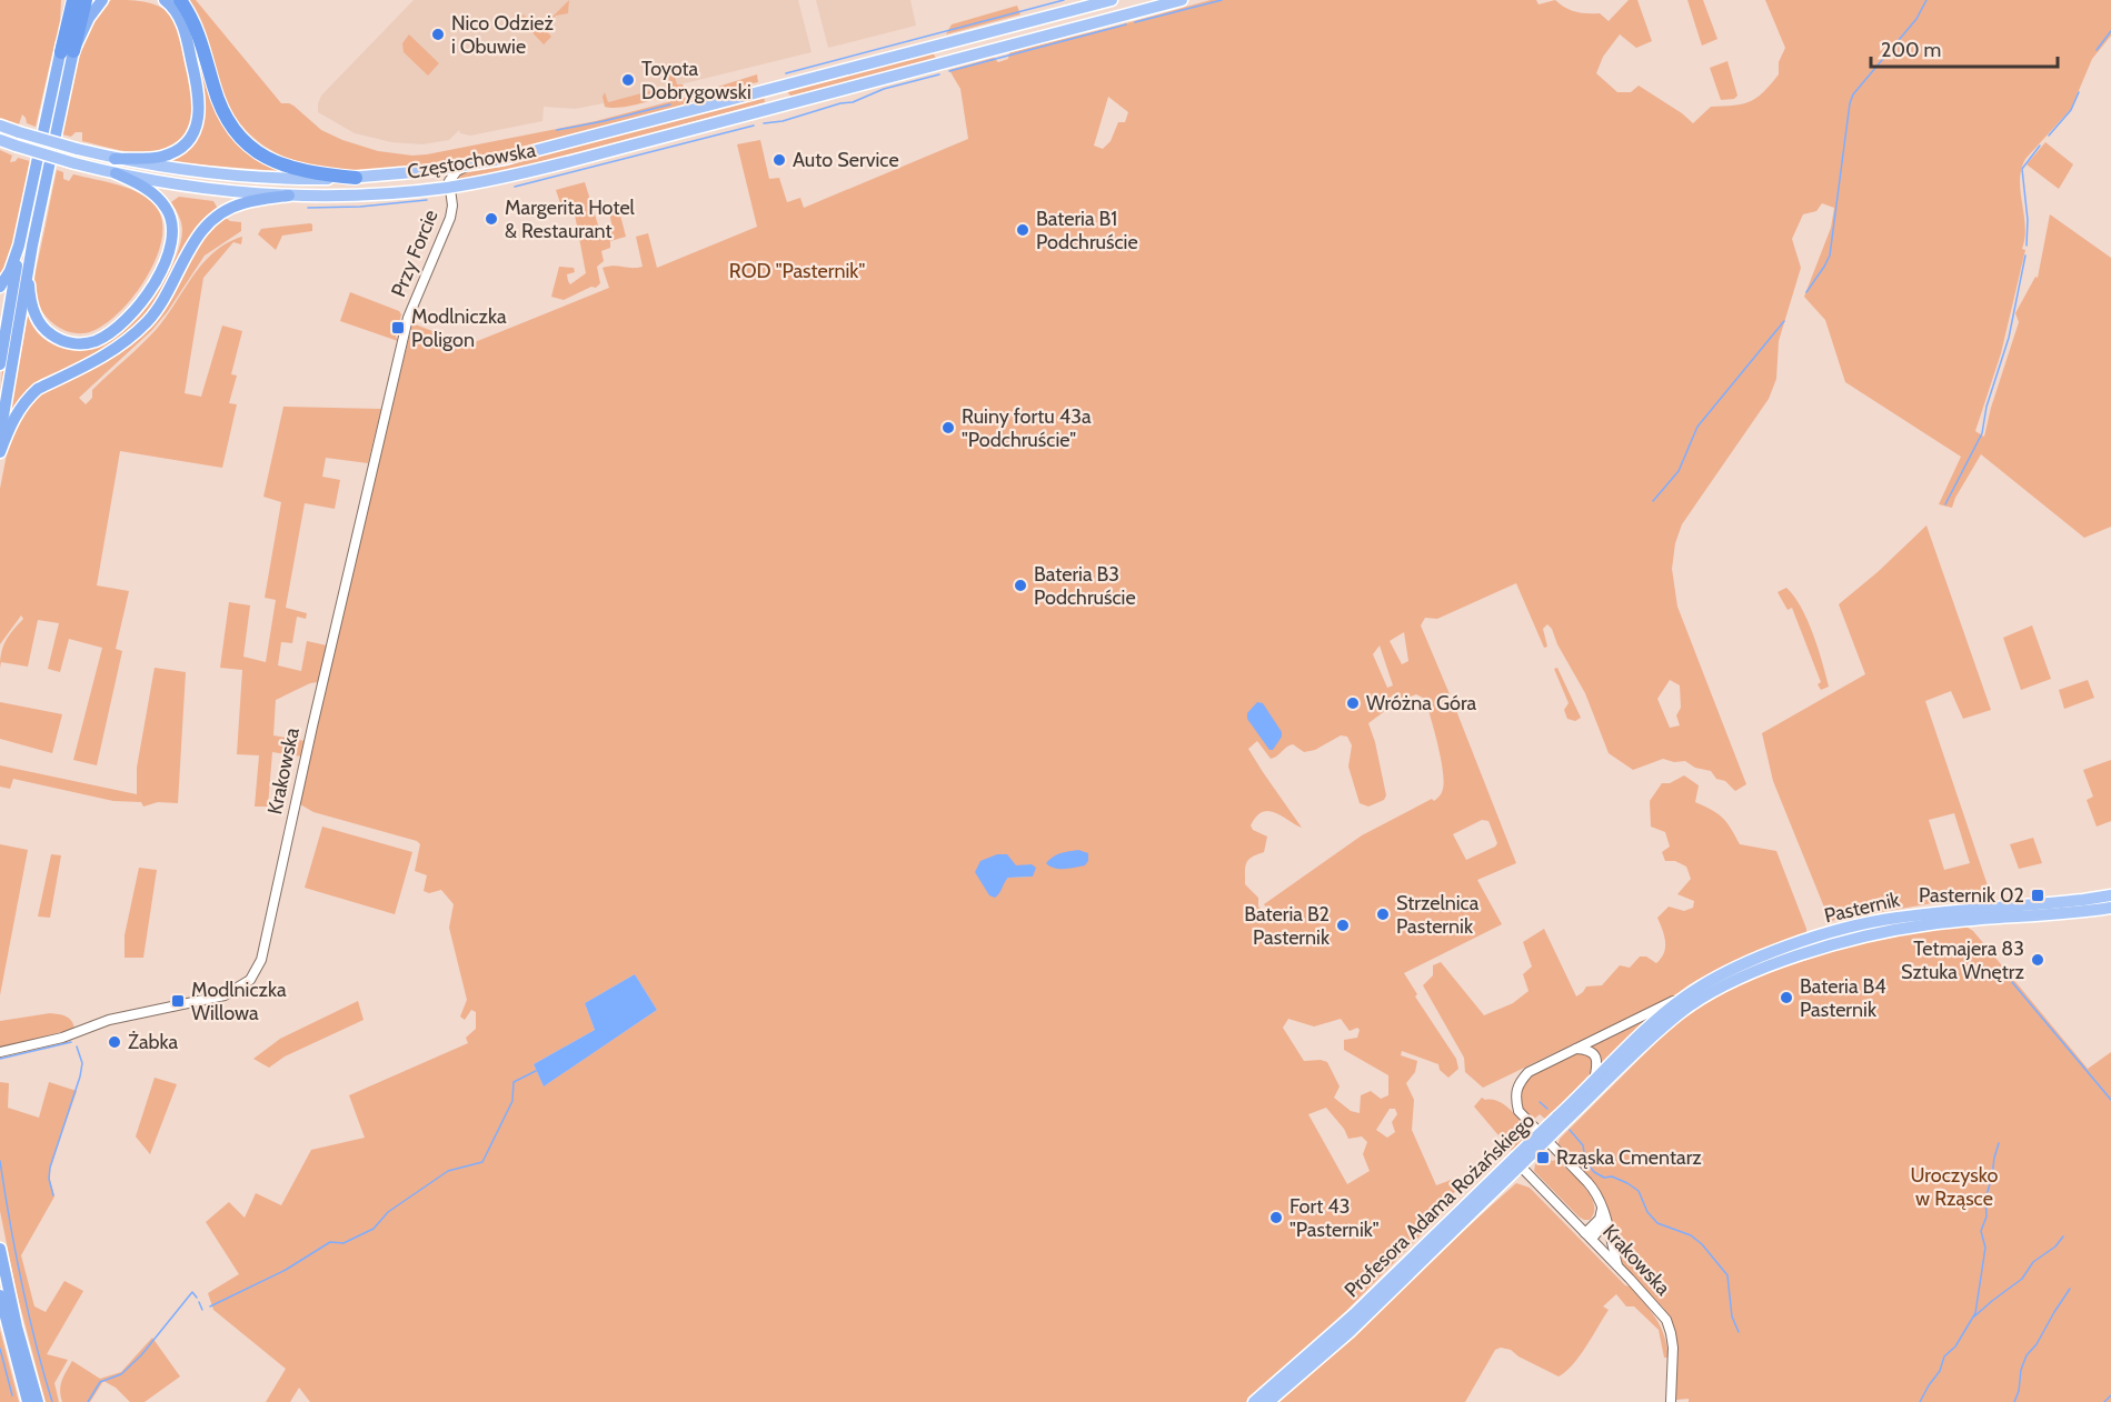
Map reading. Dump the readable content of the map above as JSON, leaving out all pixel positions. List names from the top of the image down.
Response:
{
  "streets": {
    "main road": ["Częstochowska", "Pasternik", "Profesora Adama Rożańskiego"],
    "street": ["Przy Forcie", "Krakowska"]
  },
  "crossings": [
    ["Częstochowska", "Przy Forcie"],
    ["Przy Forcie", "Krakowska"],
    ["Krakowska", "Profesora Adama Rożańskiego"],
    ["Pasternik", "Profesora Adama Rożańskiego"]
  ],
  "parks": ["ROD \"Pasternik\"", "Uroczysko w Rząsce"],
  "places": {
    "other": [
      "Nico Odzież i Obuwie",
      "Toyota Dobrygowski",
      "Auto Service",
      "Margerita Hotel & Restaurant",
      "Bateria B1 Podchruście",
      "Ruiny fortu 43a \"Podchruście\"",
      "Bateria B3 Podchruście",
      "Wróżna Góra",
      "Strzelnica Pasternik",
      "Bateria B2 Pasternik",
      "Tetmajera 83 Sztuka Wnętrz",
      "Bateria B4 Pasternik",
      "Żabka",
      "Fort 43 \"Pasternik\""
    ],
    "transit": [
      "Modlniczka Poligon",
      "Pasternik 02",
      "Modlniczka Willowa",
      "Rząska Cmentarz"
    ]
  },
  "scale_bar": "200 m"
}
